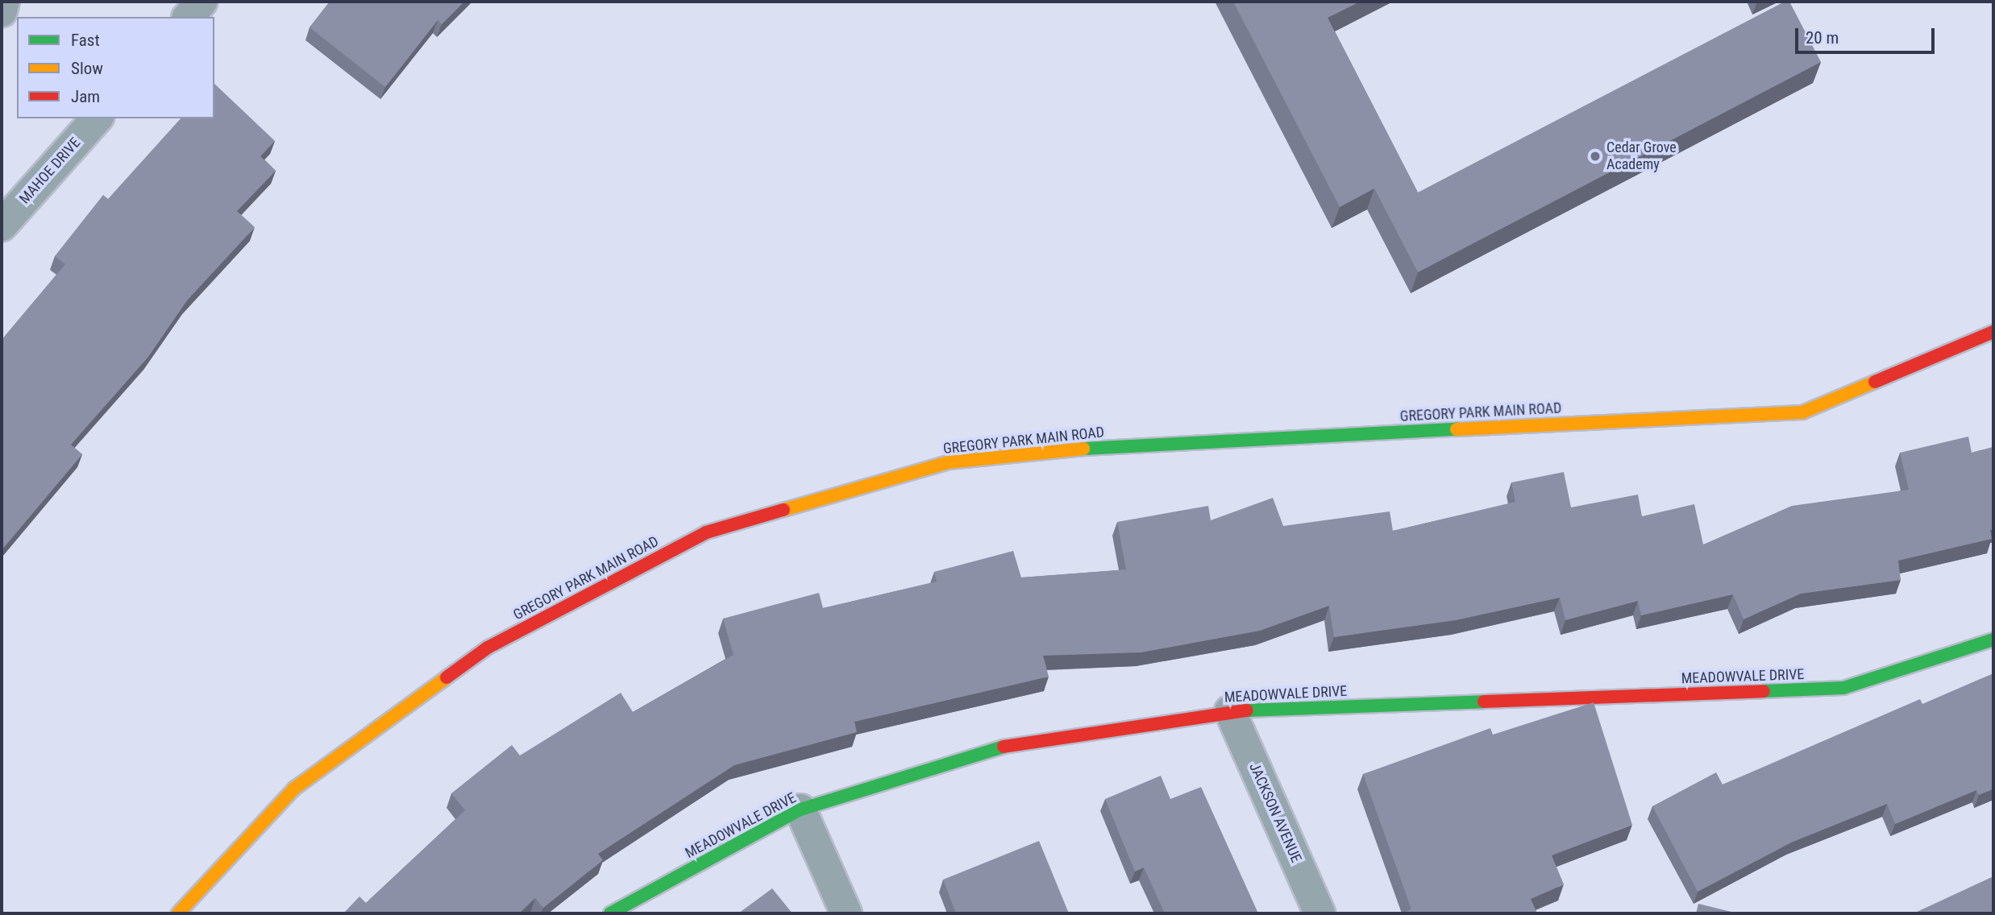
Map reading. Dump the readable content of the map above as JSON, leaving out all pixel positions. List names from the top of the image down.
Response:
{
  "streets": {
    "street": [
      "MAHOE DRIVE",
      "GREGORY PARK MAIN ROAD",
      "MEADOWVALE DRIVE",
      "JACKSON AVENUE"
    ]
  },
  "crossings": [
    ["MEADOWVALE DRIVE", "JACKSON AVENUE"]
  ],
  "places": ["Cedar Grove Academy"],
  "legend": ["Fast", "Slow", "Jam"],
  "scale_bar": "20 m"
}
